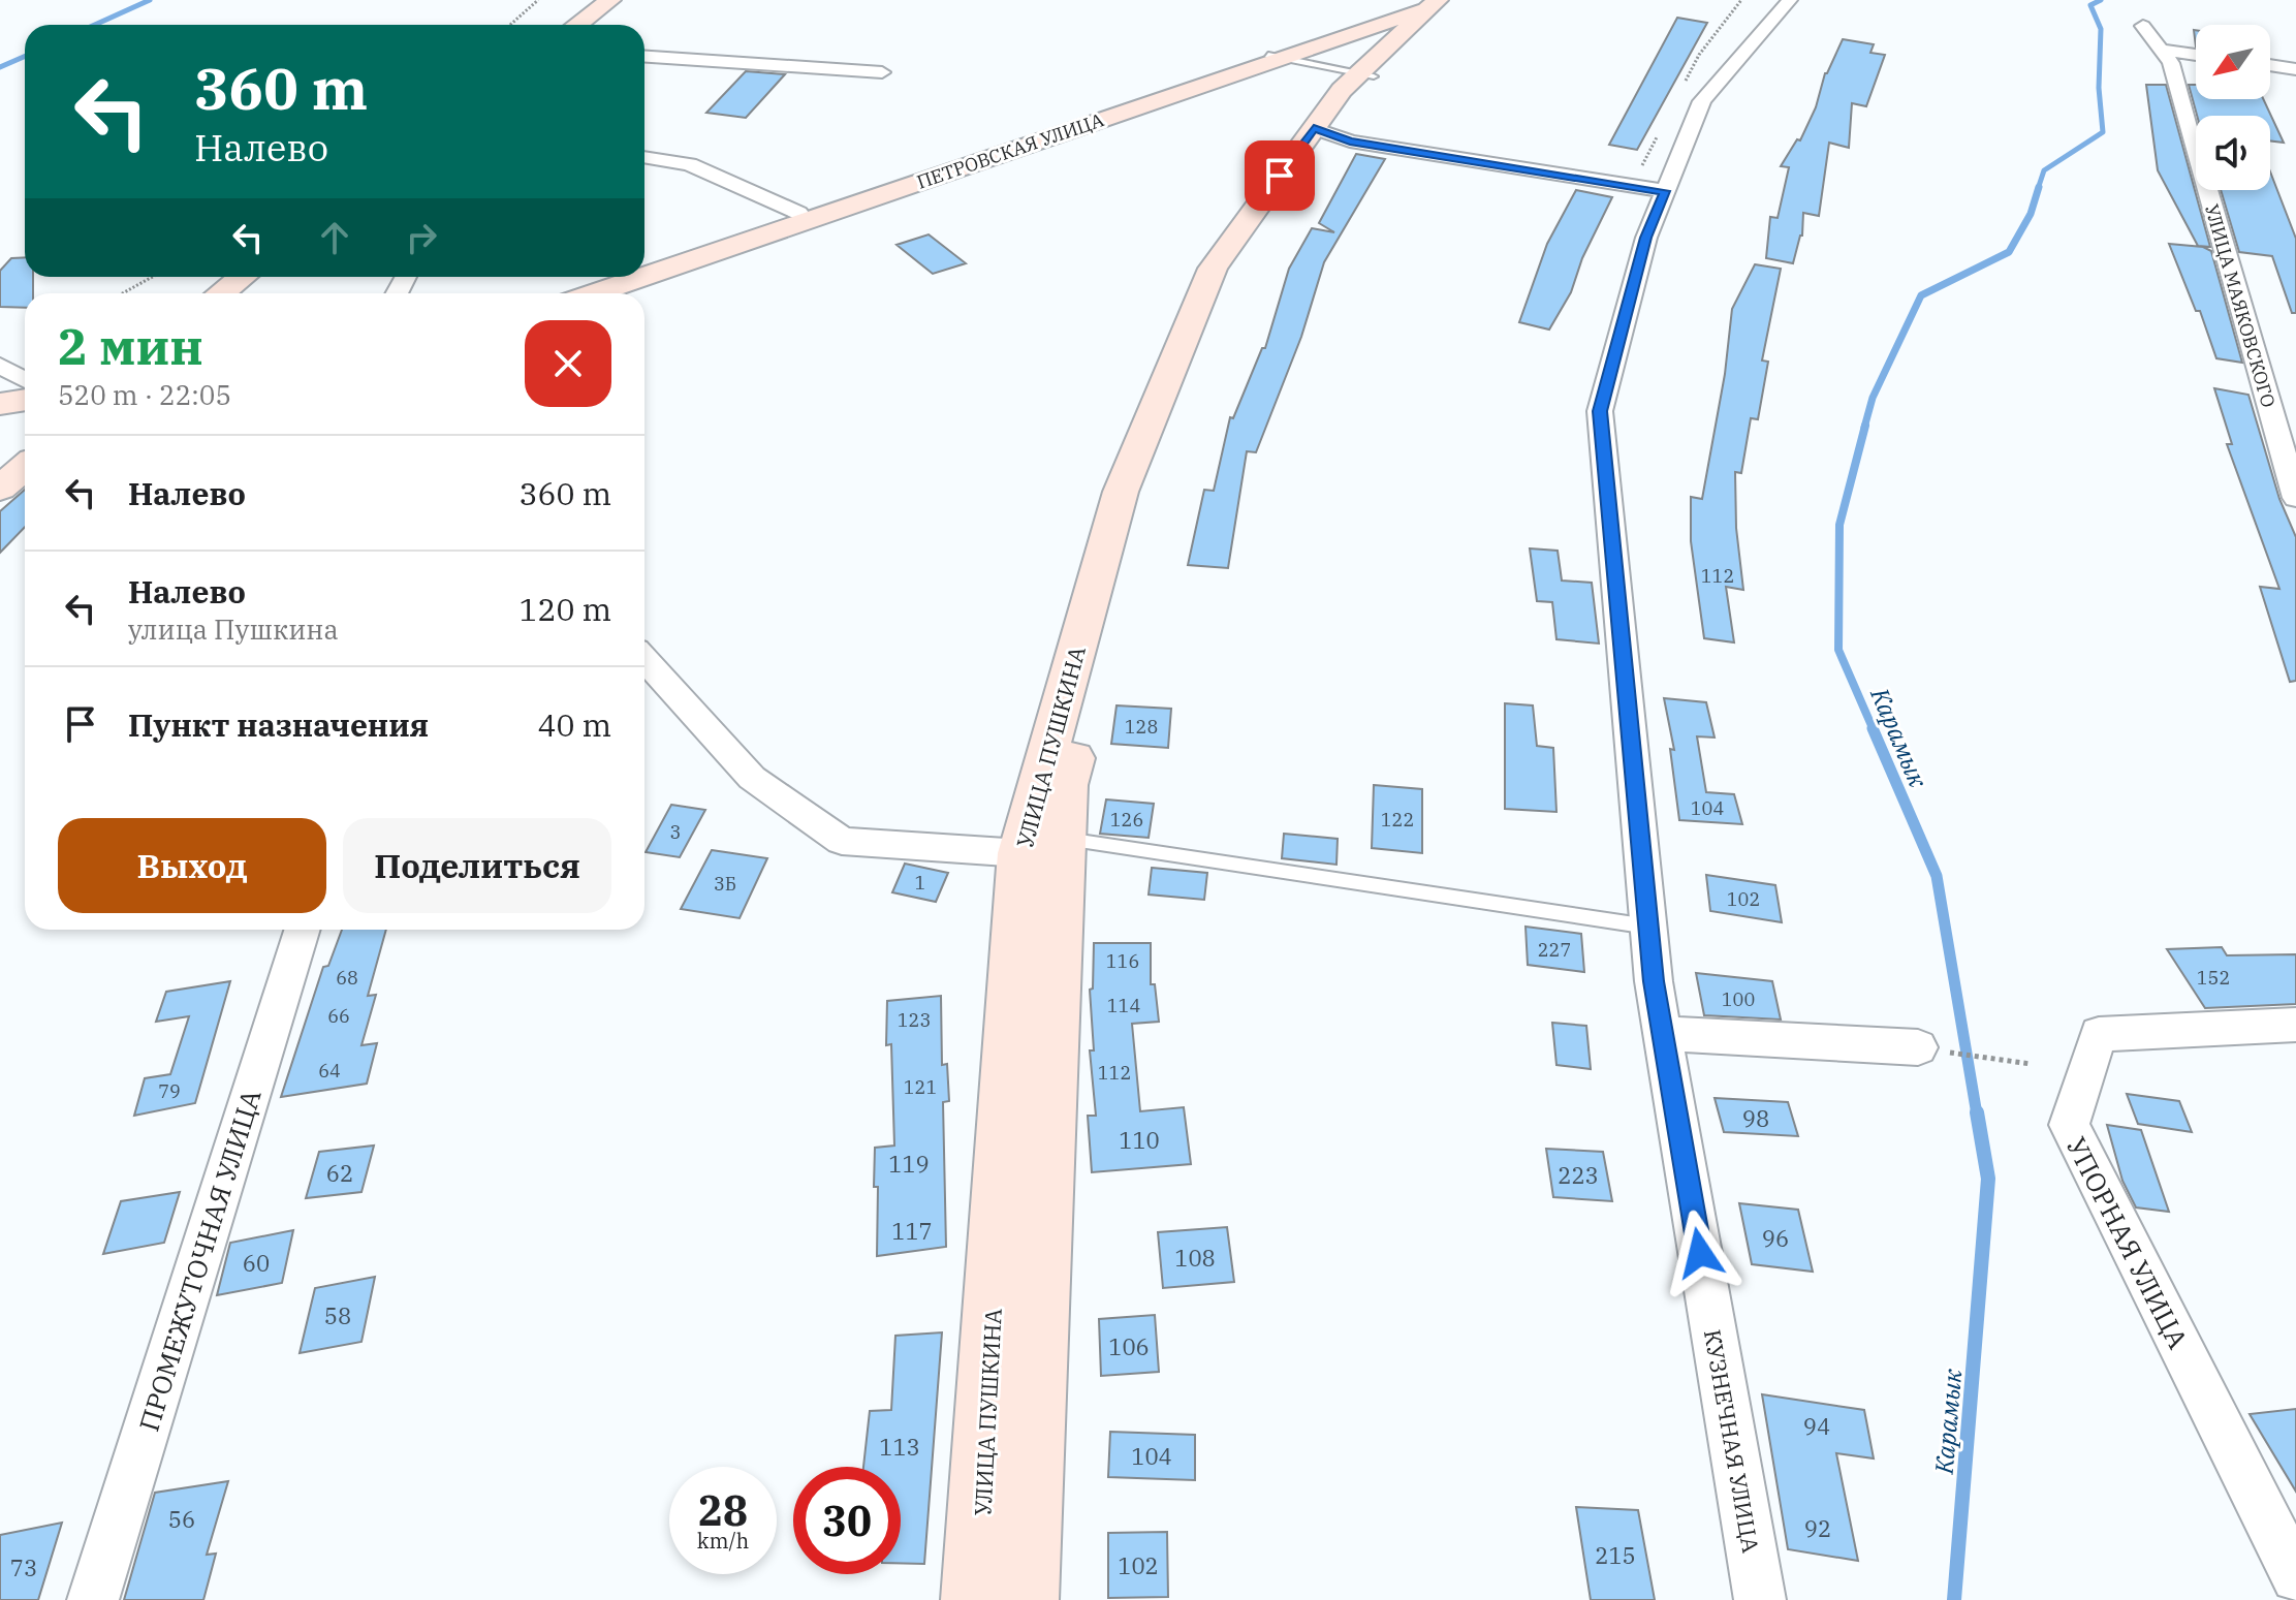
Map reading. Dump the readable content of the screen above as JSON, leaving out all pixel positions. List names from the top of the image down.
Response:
{
  "streets": {
    "street": [
      "ПЕТРОВСКАЯ УЛИЦА",
      "УЛИЦА МАЯКОВСКОГО",
      "УЛИЦА ПУШКИНА",
      "УПОРНАЯ УЛИЦА",
      "ПРОМЕЖУТОЧНАЯ УЛИЦА",
      "КУЗНЕЧНАЯ УЛИЦА"
    ]
  },
  "crossings": [
    ["ПЕТРОВСКАЯ УЛИЦА", "УЛИЦА ПУШКИНА"]
  ],
  "water": ["Карамык"],
  "house_numbers": [
    "112",
    "128",
    "104",
    "126",
    "122",
    "3",
    "1",
    "3Б",
    "102",
    "227",
    "116",
    "68",
    "152",
    "100",
    "114",
    "66",
    "123",
    "64",
    "112",
    "121",
    "79",
    "98",
    "110",
    "119",
    "62",
    "223",
    "117",
    "96",
    "108",
    "60",
    "58",
    "106",
    "94",
    "113",
    "104",
    "56",
    "92",
    "215",
    "102",
    "73"
  ],
  "north": "bottom left",
  "page": {
    "turn": ["360 m", "Налево"],
    "heading": ["2 мин", "520 m · 22:05"],
    "list": [
      {
        "name": "Налево",
        "value": "360 m"
      },
      {
        "name": "Налево",
        "note": "улица Пушкина",
        "value": "120 m"
      },
      {
        "name": "Пункт назначения",
        "value": "40 m"
      }
    ],
    "buttons": ["Выход", "Поделиться"],
    "speed": "28 km/h",
    "limit": "30"
  }
}
